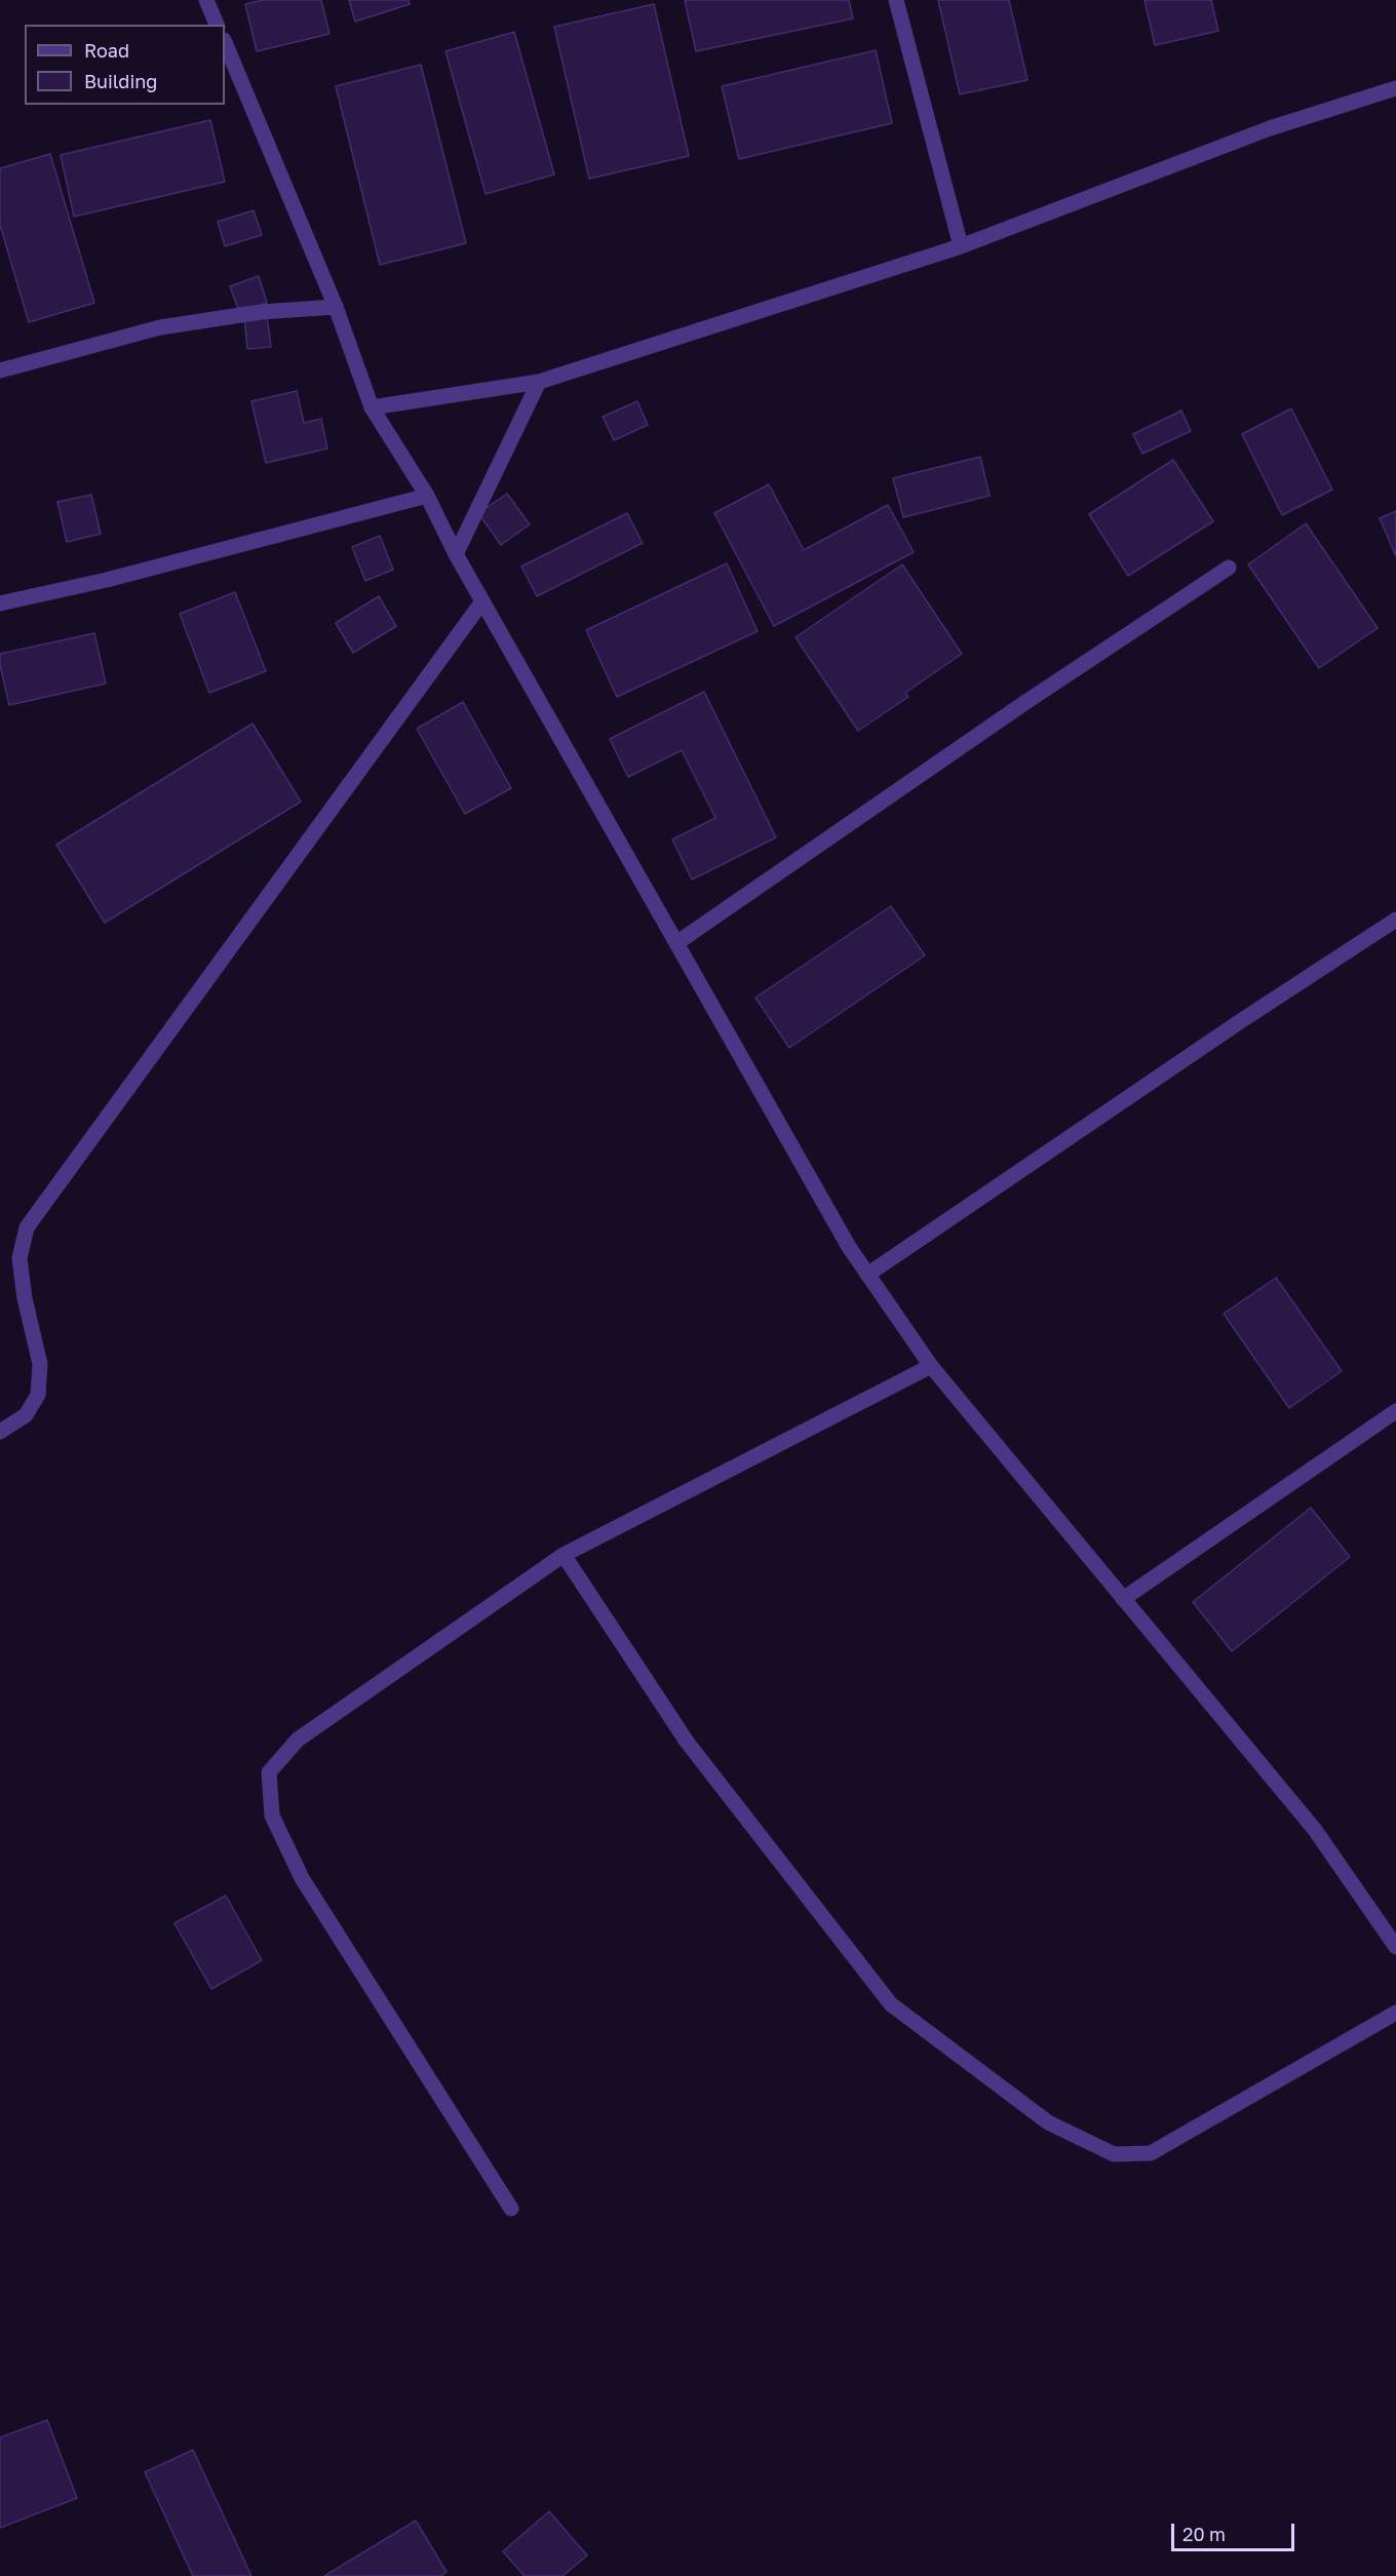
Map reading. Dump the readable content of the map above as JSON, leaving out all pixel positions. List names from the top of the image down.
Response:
{
  "legend": ["Road", "Building"],
  "scale_bar": "20 m"
}
